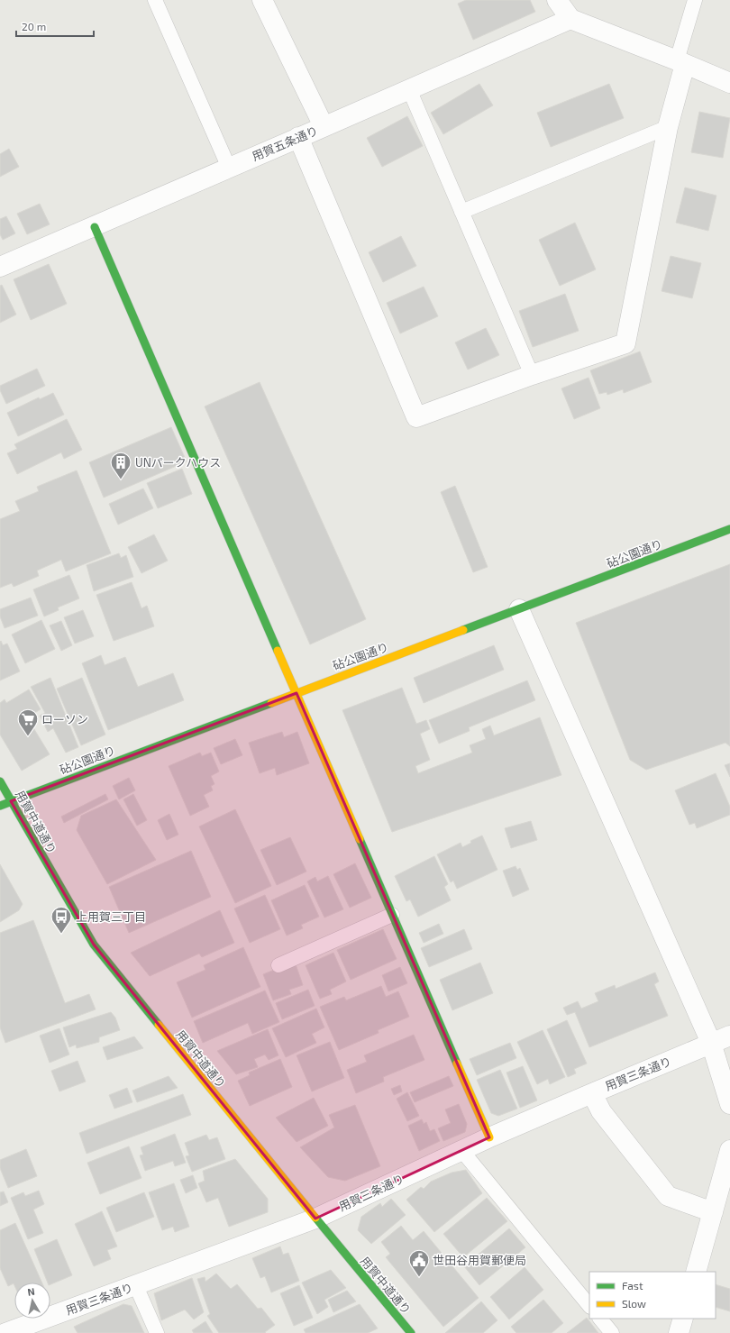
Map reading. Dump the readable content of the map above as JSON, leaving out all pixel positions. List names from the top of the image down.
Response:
{
  "streets": {
    "street": [
      "用賀五条通り",
      "砧公園通り",
      "用賀中道通り",
      "用賀三条通り"
    ]
  },
  "crossings": [
    ["砧公園通り", "用賀中道通り"],
    ["用賀中道通り", "用賀三条通り"]
  ],
  "places": {
    "building": ["UNパークハウス"],
    "supermarket": ["ローソン"],
    "bus stop": ["上用賀三丁目"],
    "public building": ["世田谷用賀郵便局"]
  },
  "legend": ["Fast", "Slow"],
  "scale_bar": "20 m",
  "north": "top"
}
